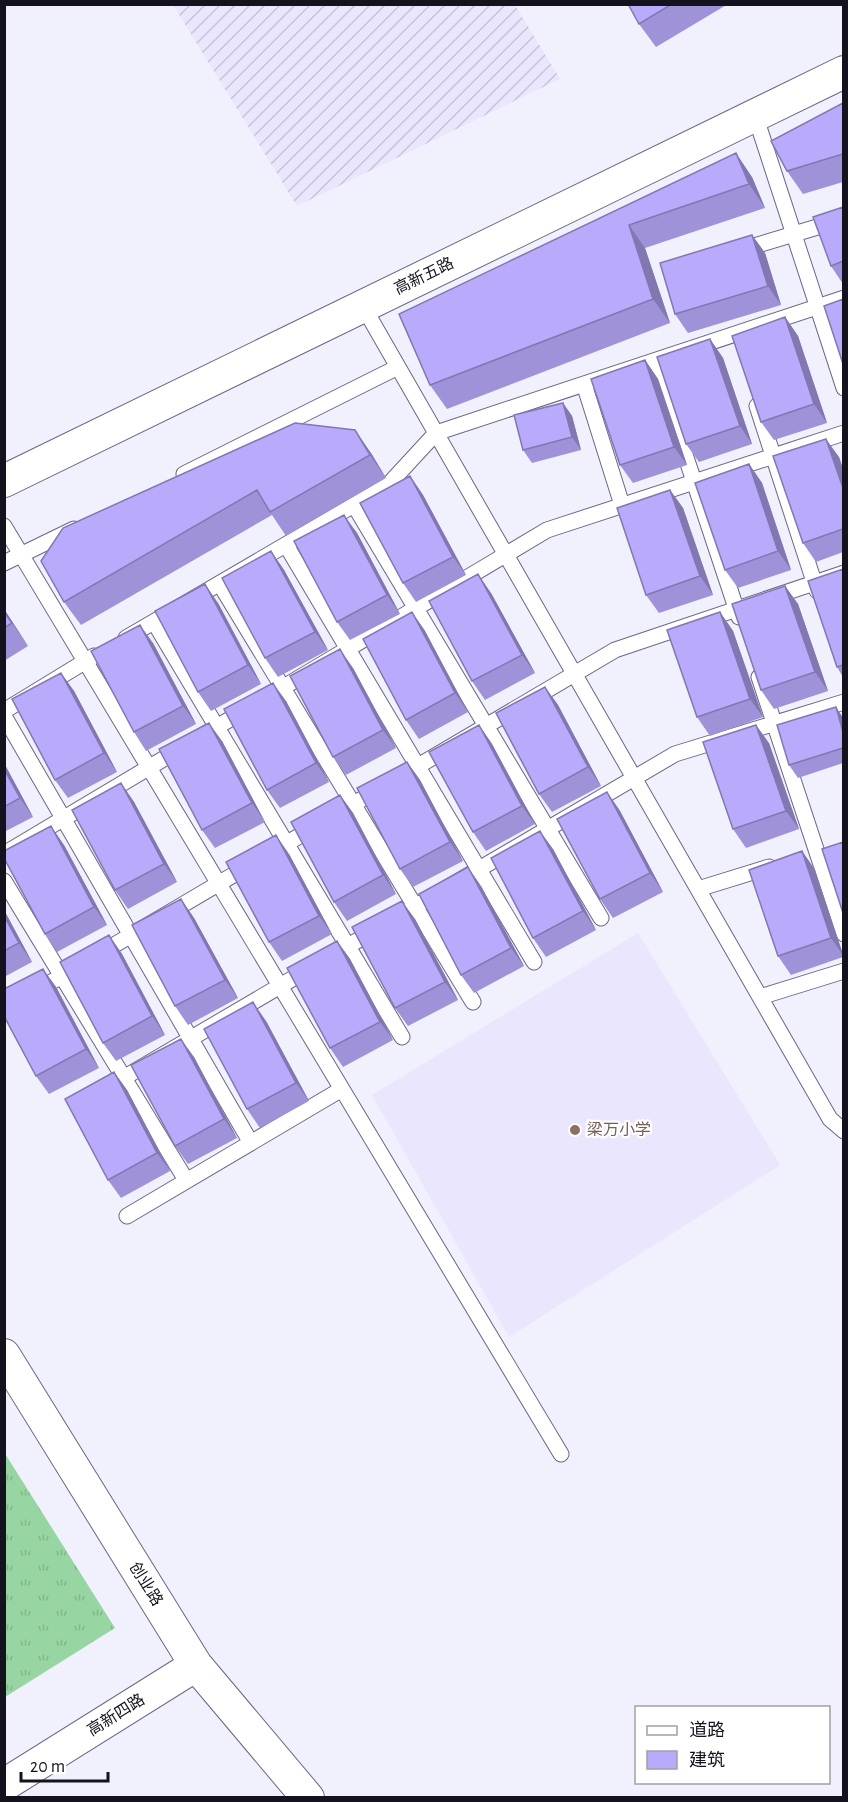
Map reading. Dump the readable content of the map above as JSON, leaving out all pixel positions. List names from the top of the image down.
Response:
{
  "streets": {
    "street": ["高新五路", "创业路", "高新四路"]
  },
  "crossings": [
    ["创业路", "高新四路"]
  ],
  "places": ["梁万小学"],
  "legend": ["道路", "建筑"],
  "scale_bar": "20 m"
}
